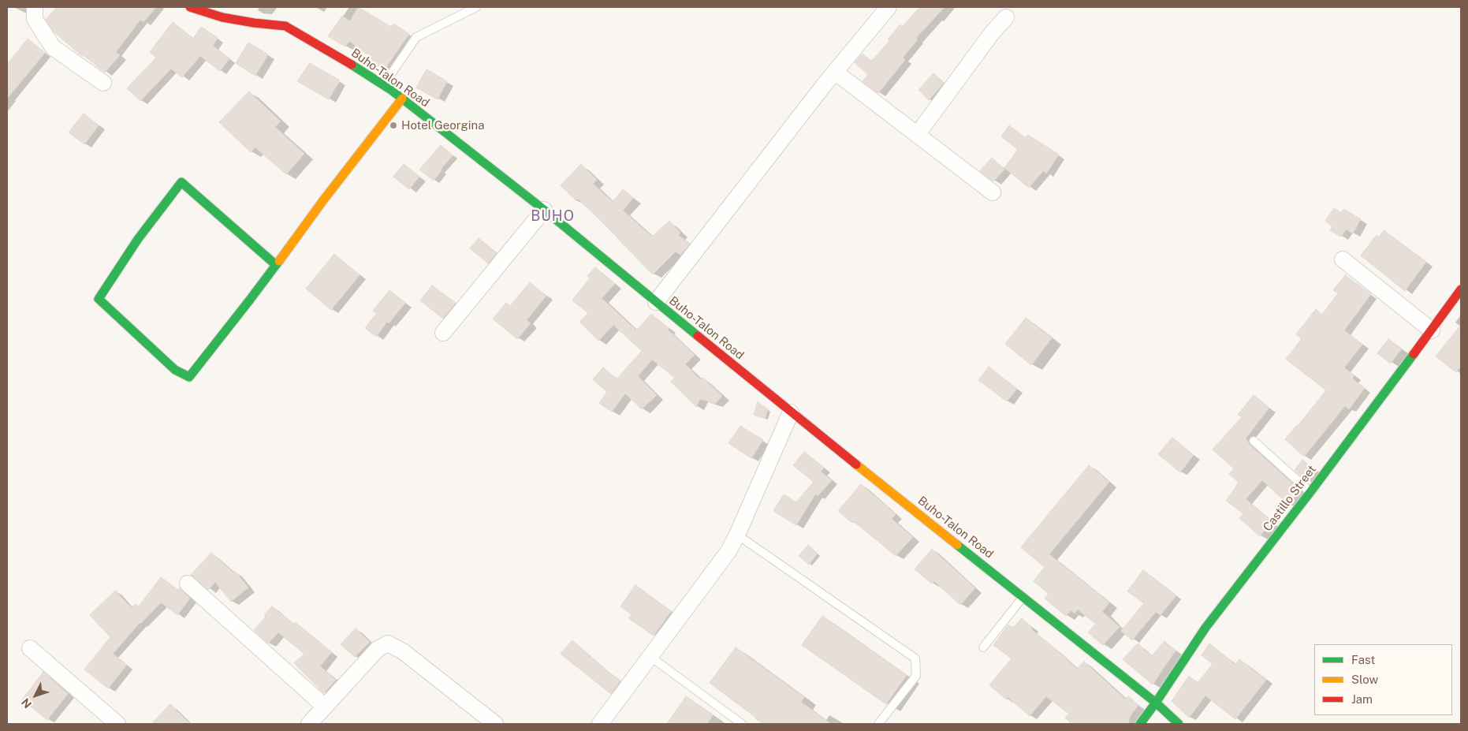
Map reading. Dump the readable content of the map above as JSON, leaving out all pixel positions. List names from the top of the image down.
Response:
{
  "streets": {
    "street": ["Buho-Talon Road", "Castillo Street"]
  },
  "crossings": [
    ["Buho-Talon Road", "Castillo Street"]
  ],
  "districts": ["BUHO"],
  "places": ["Hotel Georgina"],
  "legend": ["Fast", "Slow", "Jam"],
  "north": "bottom left"
}
